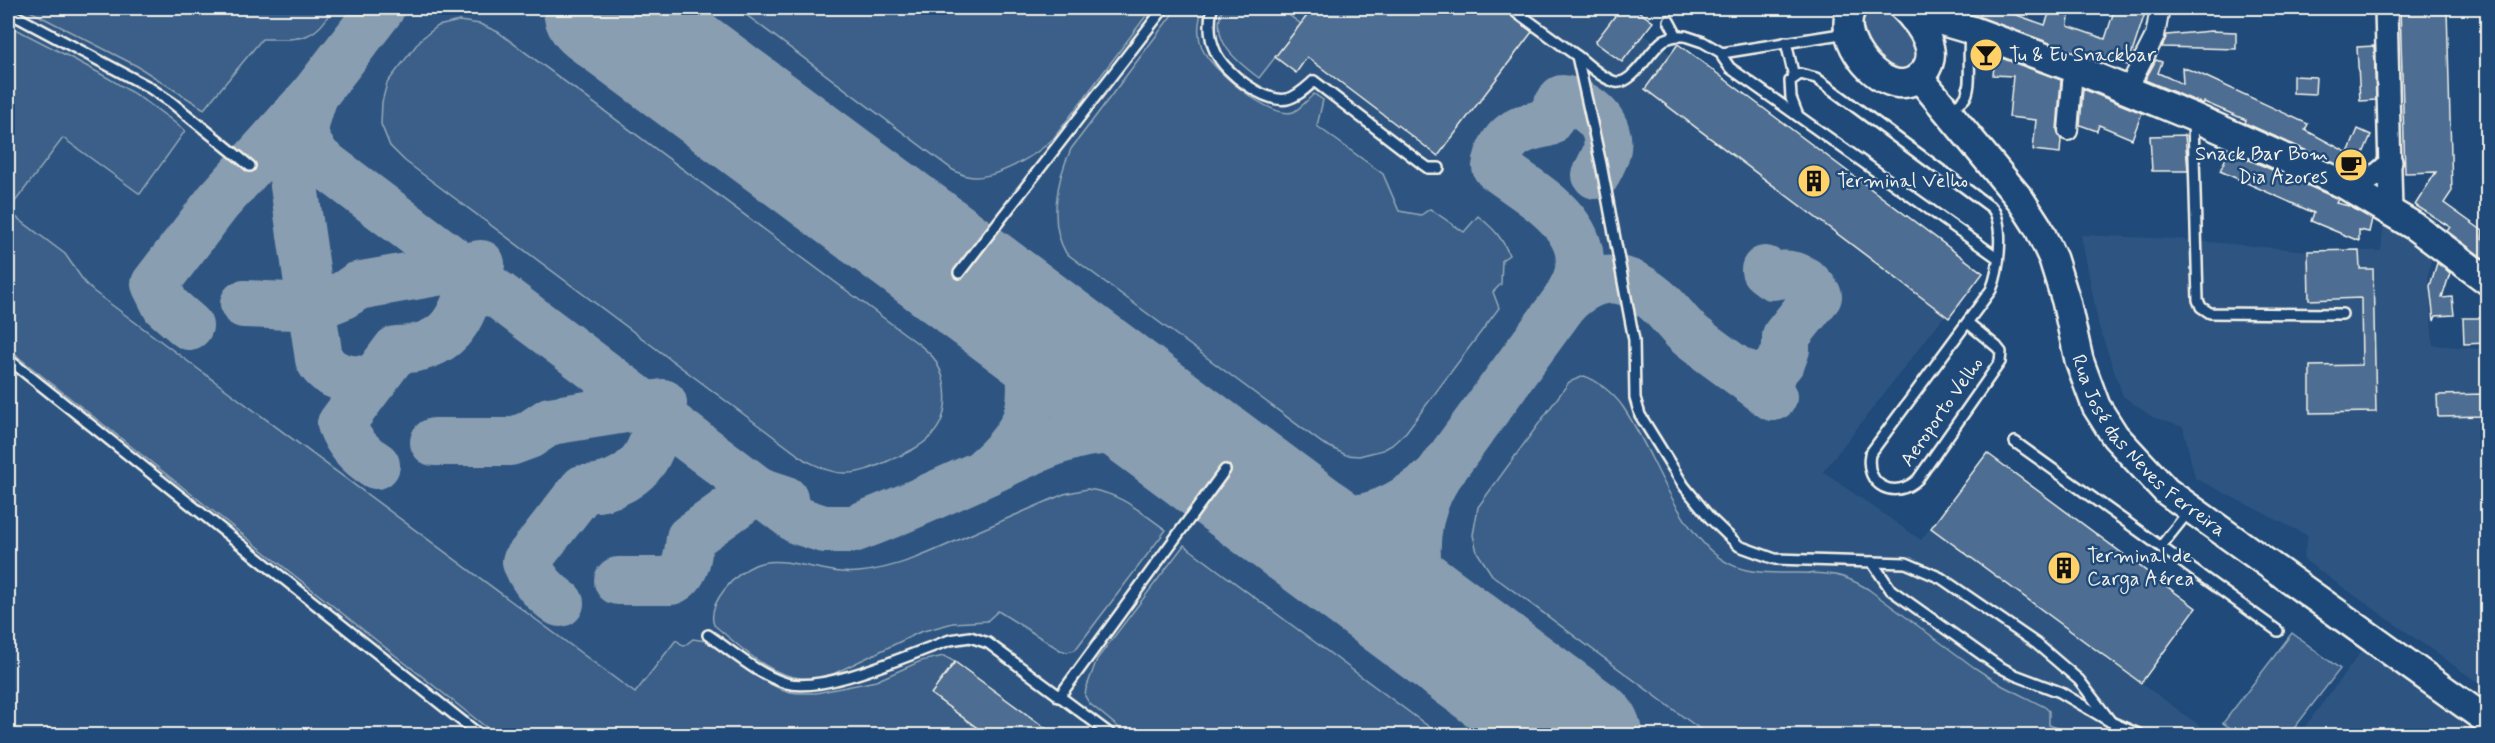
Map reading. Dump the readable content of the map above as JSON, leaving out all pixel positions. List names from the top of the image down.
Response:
{
  "streets": {
    "main road": ["Rua José das Neves Ferreira"],
    "lane": ["Aeroporto Velho"]
  },
  "places": {
    "bar": ["Tu & Eu Snackbar"],
    "cafe": ["Snack Bar Bom Dia Azores"],
    "building": ["Terminal Velho", "Terminal de Carga Aérea"]
  }
}
